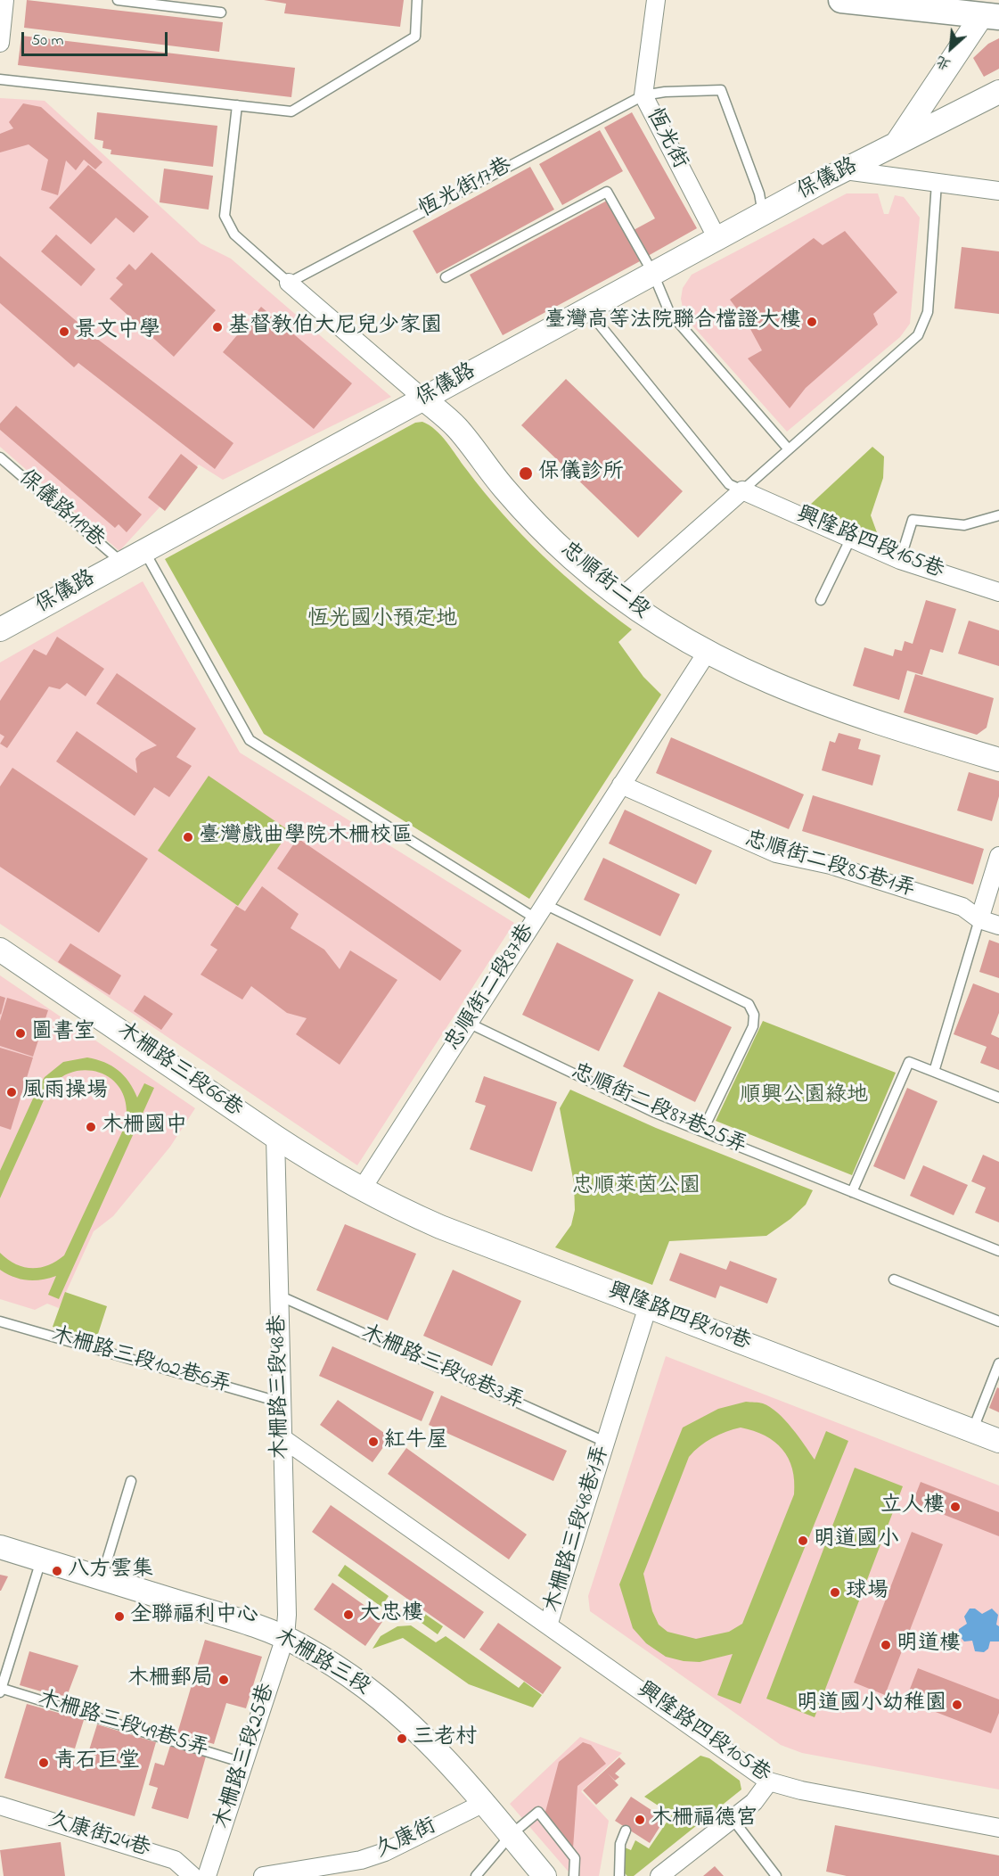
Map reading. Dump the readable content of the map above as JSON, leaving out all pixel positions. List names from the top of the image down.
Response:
{
  "streets": {
    "street": [
      "恆光街",
      "保儀路",
      "興隆路四段165巷",
      "忠順街二段",
      "忠順街二段85巷1弄",
      "忠順街二段87巷",
      "木柵路三段66巷",
      "興隆路四段109巷",
      "木柵路三段48巷",
      "木柵路三段48巷1弄",
      "木柵路三段",
      "興隆路四段105巷",
      "木柵路三段25巷",
      "久康街24巷",
      "久康街"
    ],
    "lane": [
      "恆光街17巷",
      "保儀路119巷",
      "忠順街二段87巷25弄",
      "木柵路三段102巷6弄",
      "木柵路三段48巷3弄",
      "木柵路三段49巷5弄"
    ]
  },
  "crossings": [
    ["恆光街", "保儀路"],
    ["恆光街", "恆光街17巷"],
    ["保儀路", "恆光街17巷"],
    ["保儀路", "保儀路119巷"],
    ["保儀路", "忠順街二段"],
    ["恆光街17巷", "忠順街二段"],
    ["忠順街二段", "忠順街二段87巷"],
    ["忠順街二段85巷1弄", "忠順街二段87巷"],
    ["忠順街二段87巷", "木柵路三段66巷"],
    ["忠順街二段87巷", "忠順街二段87巷25弄"],
    ["忠順街二段87巷", "興隆路四段109巷"],
    ["木柵路三段66巷", "興隆路四段109巷"],
    ["木柵路三段66巷", "木柵路三段48巷"],
    ["興隆路四段109巷", "木柵路三段48巷1弄"],
    ["木柵路三段102巷6弄", "木柵路三段48巷"],
    ["木柵路三段48巷3弄", "木柵路三段48巷"],
    ["木柵路三段48巷3弄", "木柵路三段48巷1弄"],
    ["木柵路三段48巷", "木柵路三段48巷1弄"],
    ["木柵路三段48巷", "木柵路三段"],
    ["木柵路三段48巷", "木柵路三段25巷"],
    ["木柵路三段48巷1弄", "興隆路四段105巷"],
    ["木柵路三段", "木柵路三段25巷"],
    ["木柵路三段", "久康街"],
    ["木柵路三段49巷5弄", "木柵路三段25巷"]
  ],
  "parks": ["恆光國小預定地", "順興公園綠地", "忠順萊茵公園"],
  "places": [
    "臺灣高等法院聯合檔證大樓",
    "基督教伯大尼兒少家園",
    "景文中學",
    "保儀診所",
    "臺灣戲曲學院木柵校區",
    "圖書室",
    "風雨操場",
    "木柵國中",
    "紅牛屋",
    "立人樓",
    "明道國小",
    "八方雲集",
    "球場",
    "大忠樓",
    "全聯福利中心",
    "明道樓",
    "木柵郵局",
    "明道國小幼稚園",
    "三老村",
    "青石巨堂",
    "木柵福德宮"
  ],
  "scale_bar": "50 m",
  "north": "bottom left"
}
